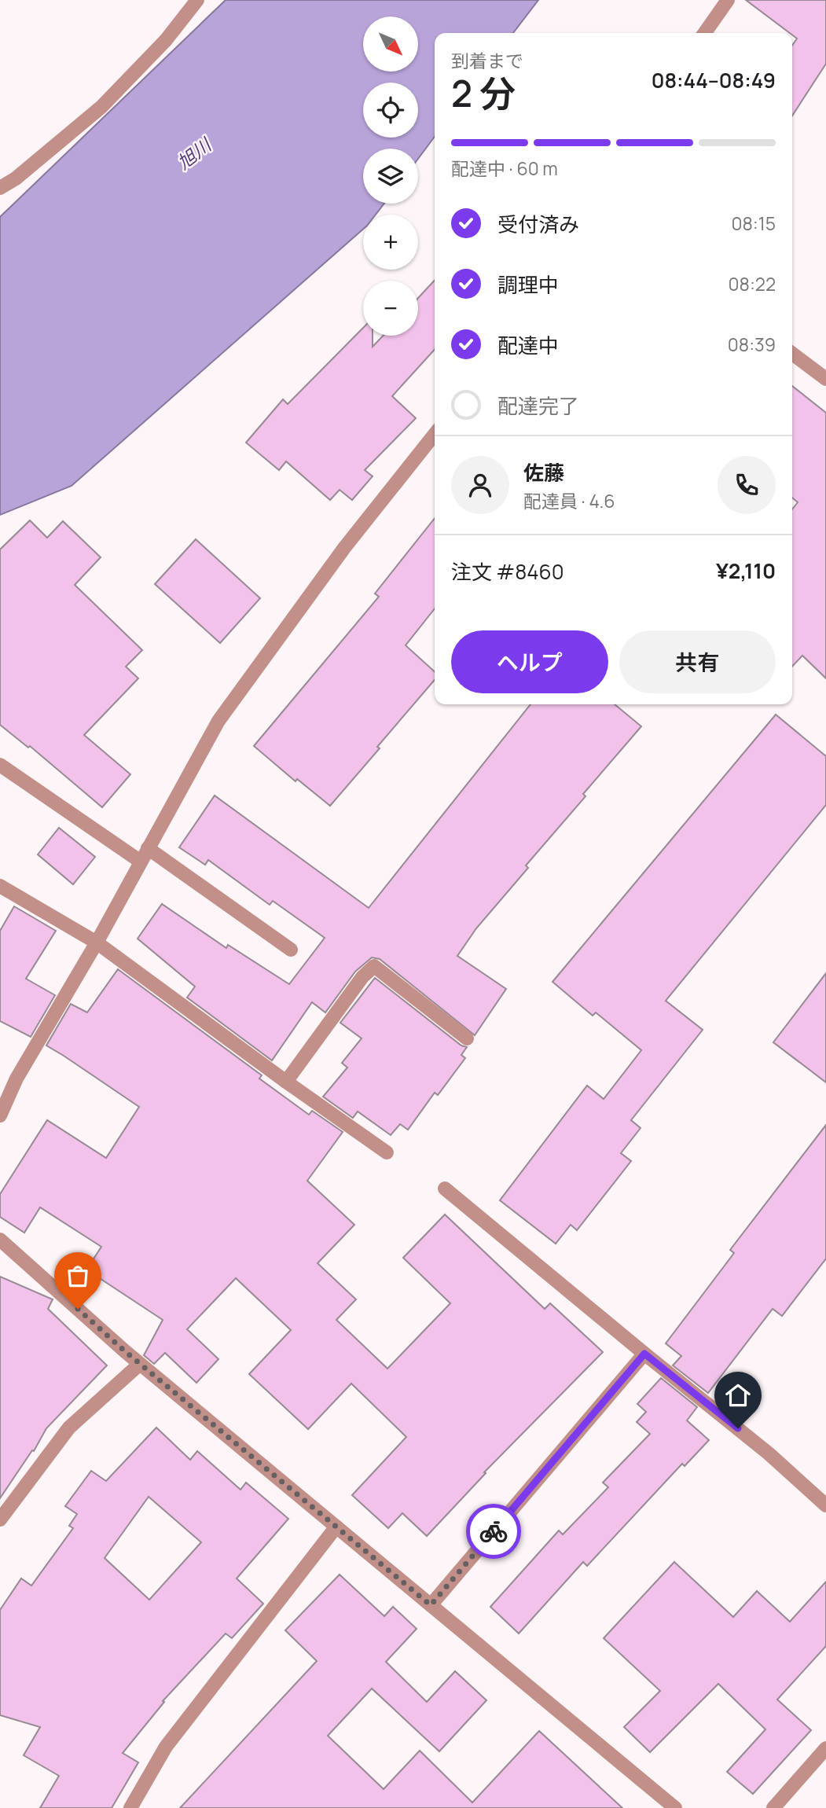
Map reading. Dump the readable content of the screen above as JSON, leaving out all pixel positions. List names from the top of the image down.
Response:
{
  "water": ["旭川"],
  "north": "bottom right",
  "page": {
    "map_buttons": ["+", "−"],
    "heading": ["2 分", "到着まで", "08:44–08:49"],
    "panel": [
      "佐藤",
      "配達員 · 4.6",
      "注文 #8460",
      "¥2,110"
    ],
    "bar": "配達中 · 60 m",
    "list": [
      ["受付済み", "08:15"],
      ["調理中", "08:22"],
      ["配達中", "08:39"],
      "配達完了"
    ],
    "buttons": ["ヘルプ", "共有"]
  }
}
